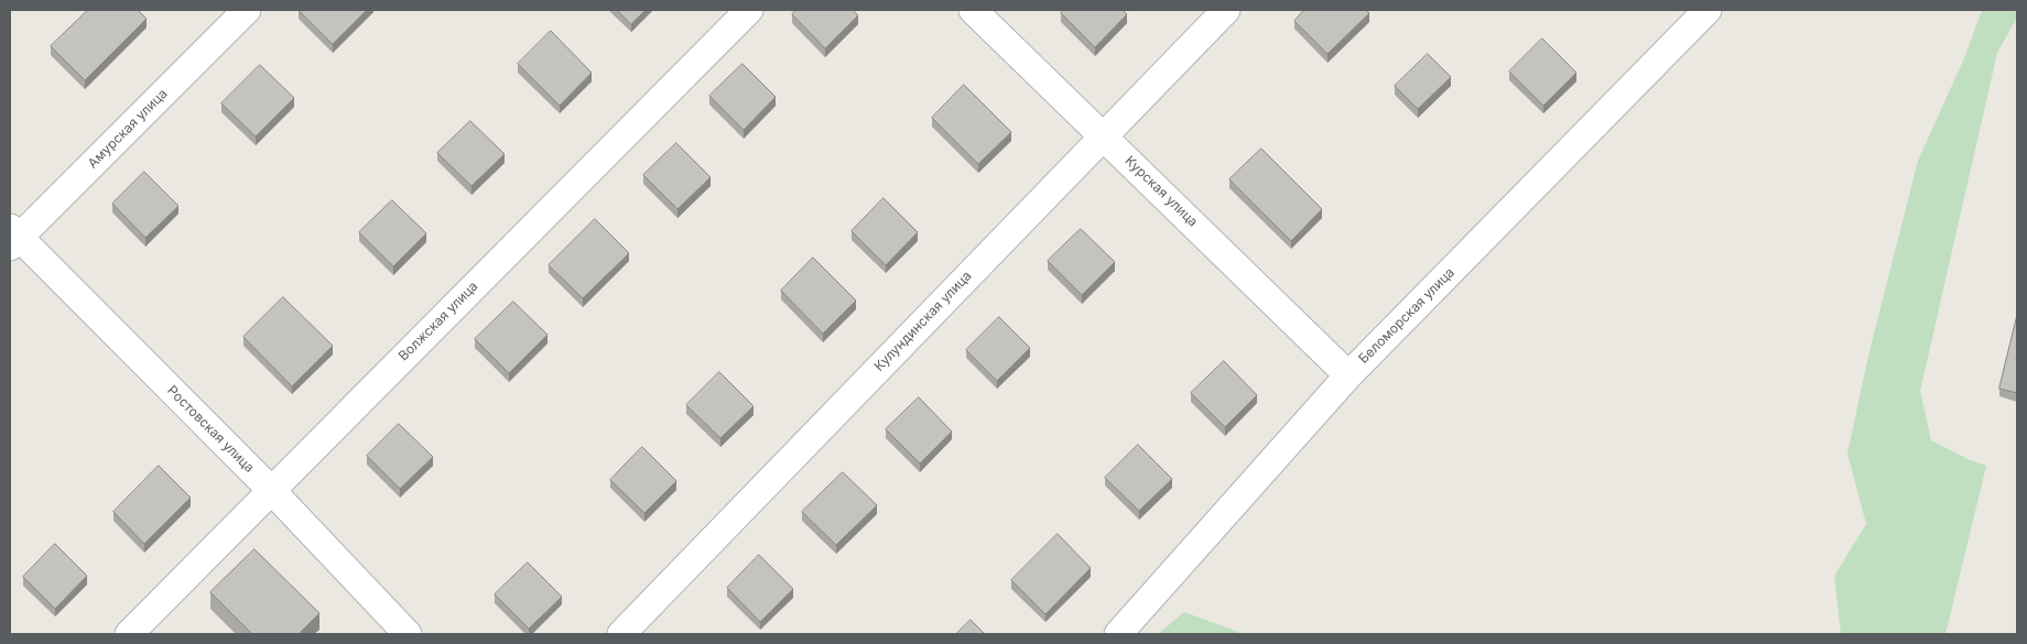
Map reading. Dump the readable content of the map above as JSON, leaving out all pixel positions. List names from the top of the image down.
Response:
{
  "streets": {
    "street": [
      "Амурская улица",
      "Курская улица",
      "Беломорская улица",
      "Волжская улица",
      "Кулундинская улица",
      "Ростовская улица"
    ]
  },
  "crossings": [
    ["Амурская улица", "Ростовская улица"],
    ["Курская улица", "Беломорская улица"],
    ["Курская улица", "Кулундинская улица"],
    ["Волжская улица", "Ростовская улица"]
  ]
}
